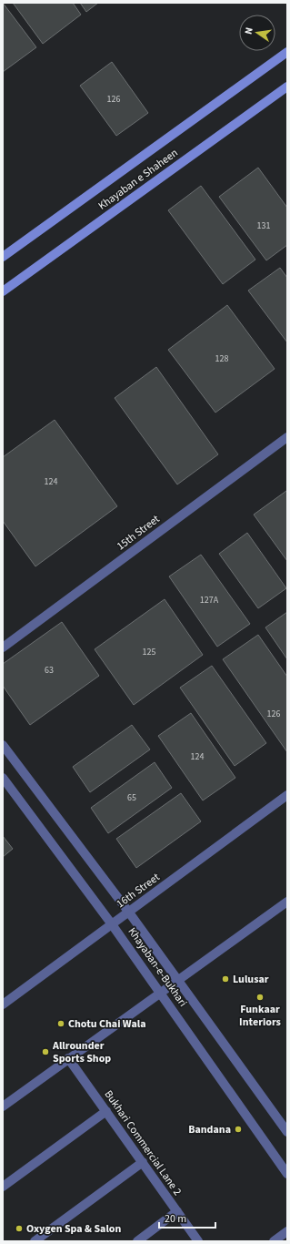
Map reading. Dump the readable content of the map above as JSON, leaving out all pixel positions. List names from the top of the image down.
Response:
{
  "streets": {
    "main road": ["Khayaban e Shaheen"],
    "street": [
      "15th Street",
      "16th Street",
      "Khayaban-e-Bukhari",
      "Bukhari Commercial Lane 2"
    ]
  },
  "crossings": [
    ["16th Street", "Khayaban-e-Bukhari"]
  ],
  "places": [
    "Lulusar",
    "Funkaar Interiors",
    "Chotu Chai Wala",
    "Allrounder Sports Shop",
    "Bandana",
    "Oxygen Spa & Salon"
  ],
  "house_numbers": [
    "126",
    "131",
    "128",
    "124",
    "127A",
    "125",
    "63",
    "126",
    "124",
    "65"
  ],
  "scale_bar": "20 m",
  "north": "left"
}
